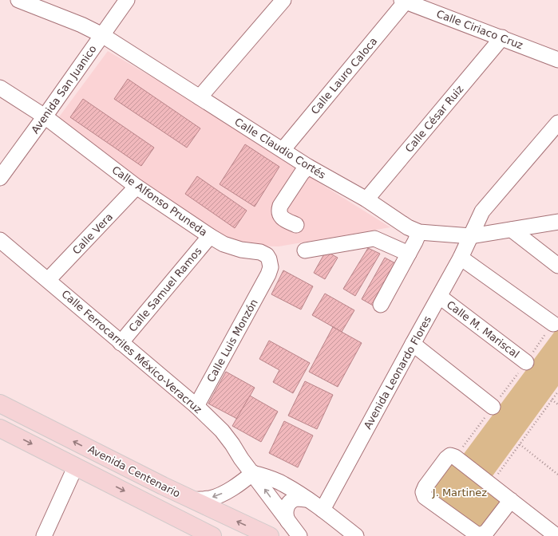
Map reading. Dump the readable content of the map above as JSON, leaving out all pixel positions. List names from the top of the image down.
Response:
{
  "streets": {
    "main road": ["Avenida Centenario"],
    "street": [
      "Calle Ciriaco Cruz",
      "Calle Lauro Caloca",
      "Avenida San Juanico",
      "Calle César Ruiz",
      "Calle Claudio Cortés",
      "Calle Alfonso Pruneda",
      "Calle Vera",
      "Calle Samuel Ramos",
      "Calle M. Mariscal",
      "Calle Luis Monzón",
      "Calle Ferrocarriles México-Veracruz",
      "Avenida Leonardo Flores"
    ]
  },
  "crossings": [
    ["Calle Ciriaco Cruz", "Calle Lauro Caloca"],
    ["Calle Ciriaco Cruz", "Calle César Ruiz"],
    ["Calle Lauro Caloca", "Calle Claudio Cortés"],
    ["Avenida San Juanico", "Calle Claudio Cortés"],
    ["Avenida San Juanico", "Calle Alfonso Pruneda"],
    ["Calle César Ruiz", "Calle Claudio Cortés"],
    ["Calle Claudio Cortés", "Avenida Leonardo Flores"],
    ["Calle Alfonso Pruneda", "Calle Vera"],
    ["Calle Alfonso Pruneda", "Calle Samuel Ramos"],
    ["Calle Alfonso Pruneda", "Calle Luis Monzón"],
    ["Calle Vera", "Calle Ferrocarriles México-Veracruz"],
    ["Calle Samuel Ramos", "Calle Ferrocarriles México-Veracruz"],
    ["Calle M. Mariscal", "Avenida Leonardo Flores"],
    ["Calle Luis Monzón", "Calle Ferrocarriles México-Veracruz"]
  ],
  "parks": ["J. Martinez"]
}
